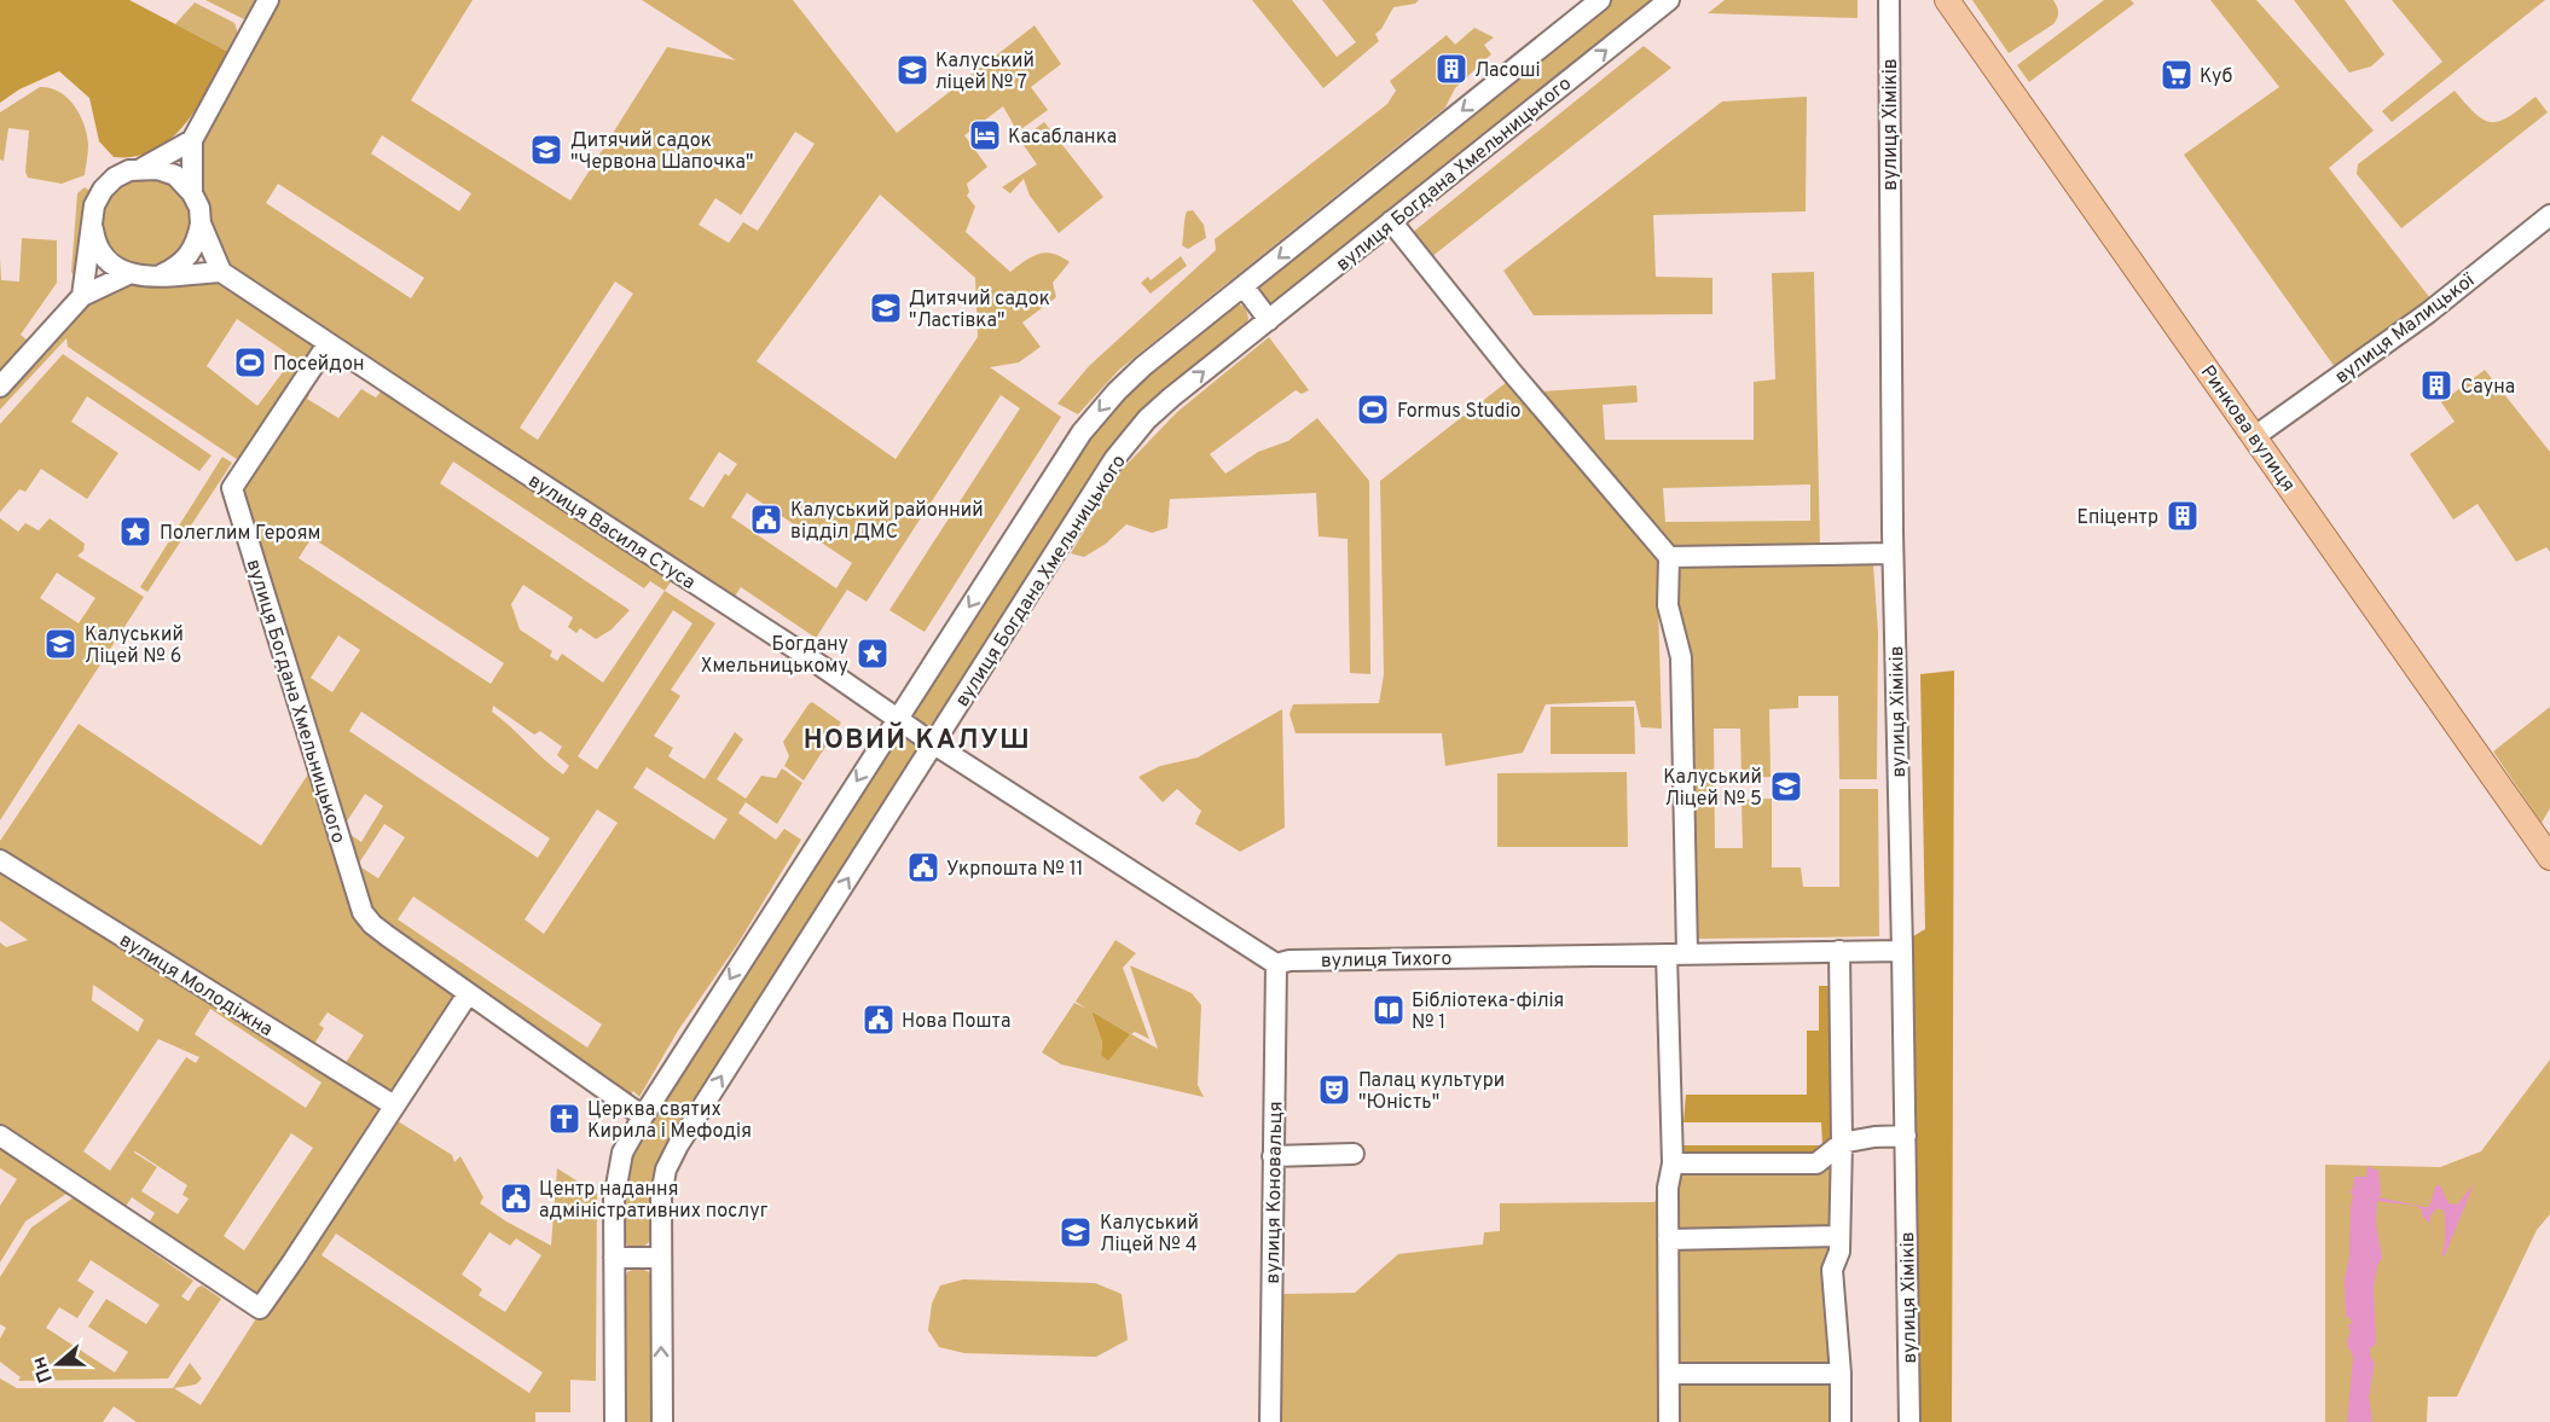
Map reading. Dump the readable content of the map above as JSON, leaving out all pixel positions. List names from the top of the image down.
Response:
{
  "streets": {
    "main road": ["Ринкова вулиця"],
    "street": [
      "вулиця Хіміків",
      "вулиця Богдана Хмельницького",
      "вулиця Малицької",
      "вулиця Василя Стуса",
      "вулиця Тихого",
      "вулиця Молодіжна",
      "вулиця Коновальця"
    ]
  },
  "crossings": [
    ["вулиця Хіміків", "вулиця Тихого"],
    ["вулиця Богдана Хмельницького", "вулиця Василя Стуса"],
    ["вулиця Малицької", "Ринкова вулиця"],
    ["вулиця Тихого", "вулиця Коновальця"]
  ],
  "districts": ["НОВИЙ КАЛУШ"],
  "places": {
    "building": ["Ласоші", "Сауна", "Епіцентр"],
    "school or university": [
      "Калуський ліцей № 7",
      "Дитячий садок \"Червона Шапочка\"",
      "Дитячий садок \"Ластівка\"",
      "Калуський Ліцей № 6",
      "Калуський Ліцей № 5",
      "Калуський Ліцей № 4"
    ],
    "supermarket": ["Куб"],
    "hotel": ["Касабланка"],
    "sports": ["Посейдон", "Formus Studio"],
    "public building": [
      "Калуський районний відділ ДМС",
      "Укрпошта № 11",
      "Нова Пошта",
      "Центр надання адміністративних послуг"
    ],
    "place": ["Полеглим Героям", "Богдану Хмельницькому"],
    "library": ["Бібліотека-філія № 1"],
    "theatre": ["Палац культури \"Юність\""],
    "church": ["Церква святих Кирила і Мефодія"]
  },
  "north": "left"
}
